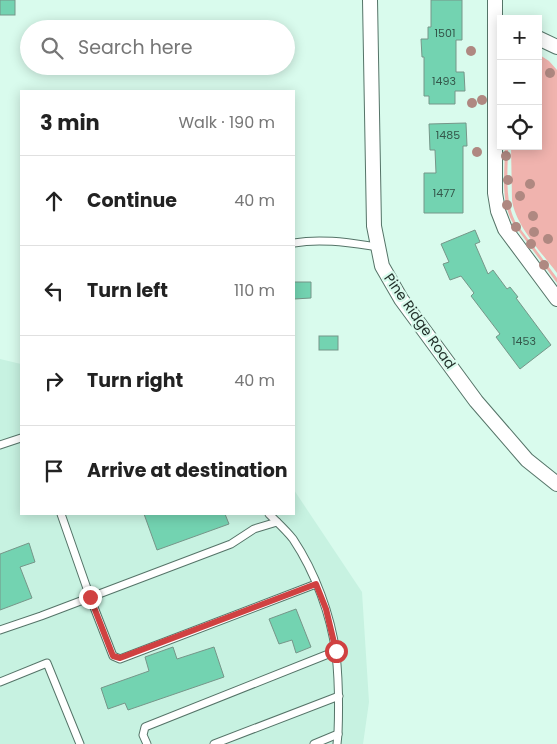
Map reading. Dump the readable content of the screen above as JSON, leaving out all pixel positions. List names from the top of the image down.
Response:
{
  "streets": {
    "street": ["Pine Ridge Road"]
  },
  "house_numbers": [
    "1501",
    "1493",
    "1485",
    "1477",
    "1453"
  ],
  "page": {
    "map_buttons": ["+", "−"],
    "search": "Search here",
    "heading": ["3 min", "Walk · 190 m"],
    "list": [
      ["Continue", "40 m"],
      ["Turn left", "110 m"],
      ["Turn right", "40 m"],
      "Arrive at destination"
    ]
  }
}
